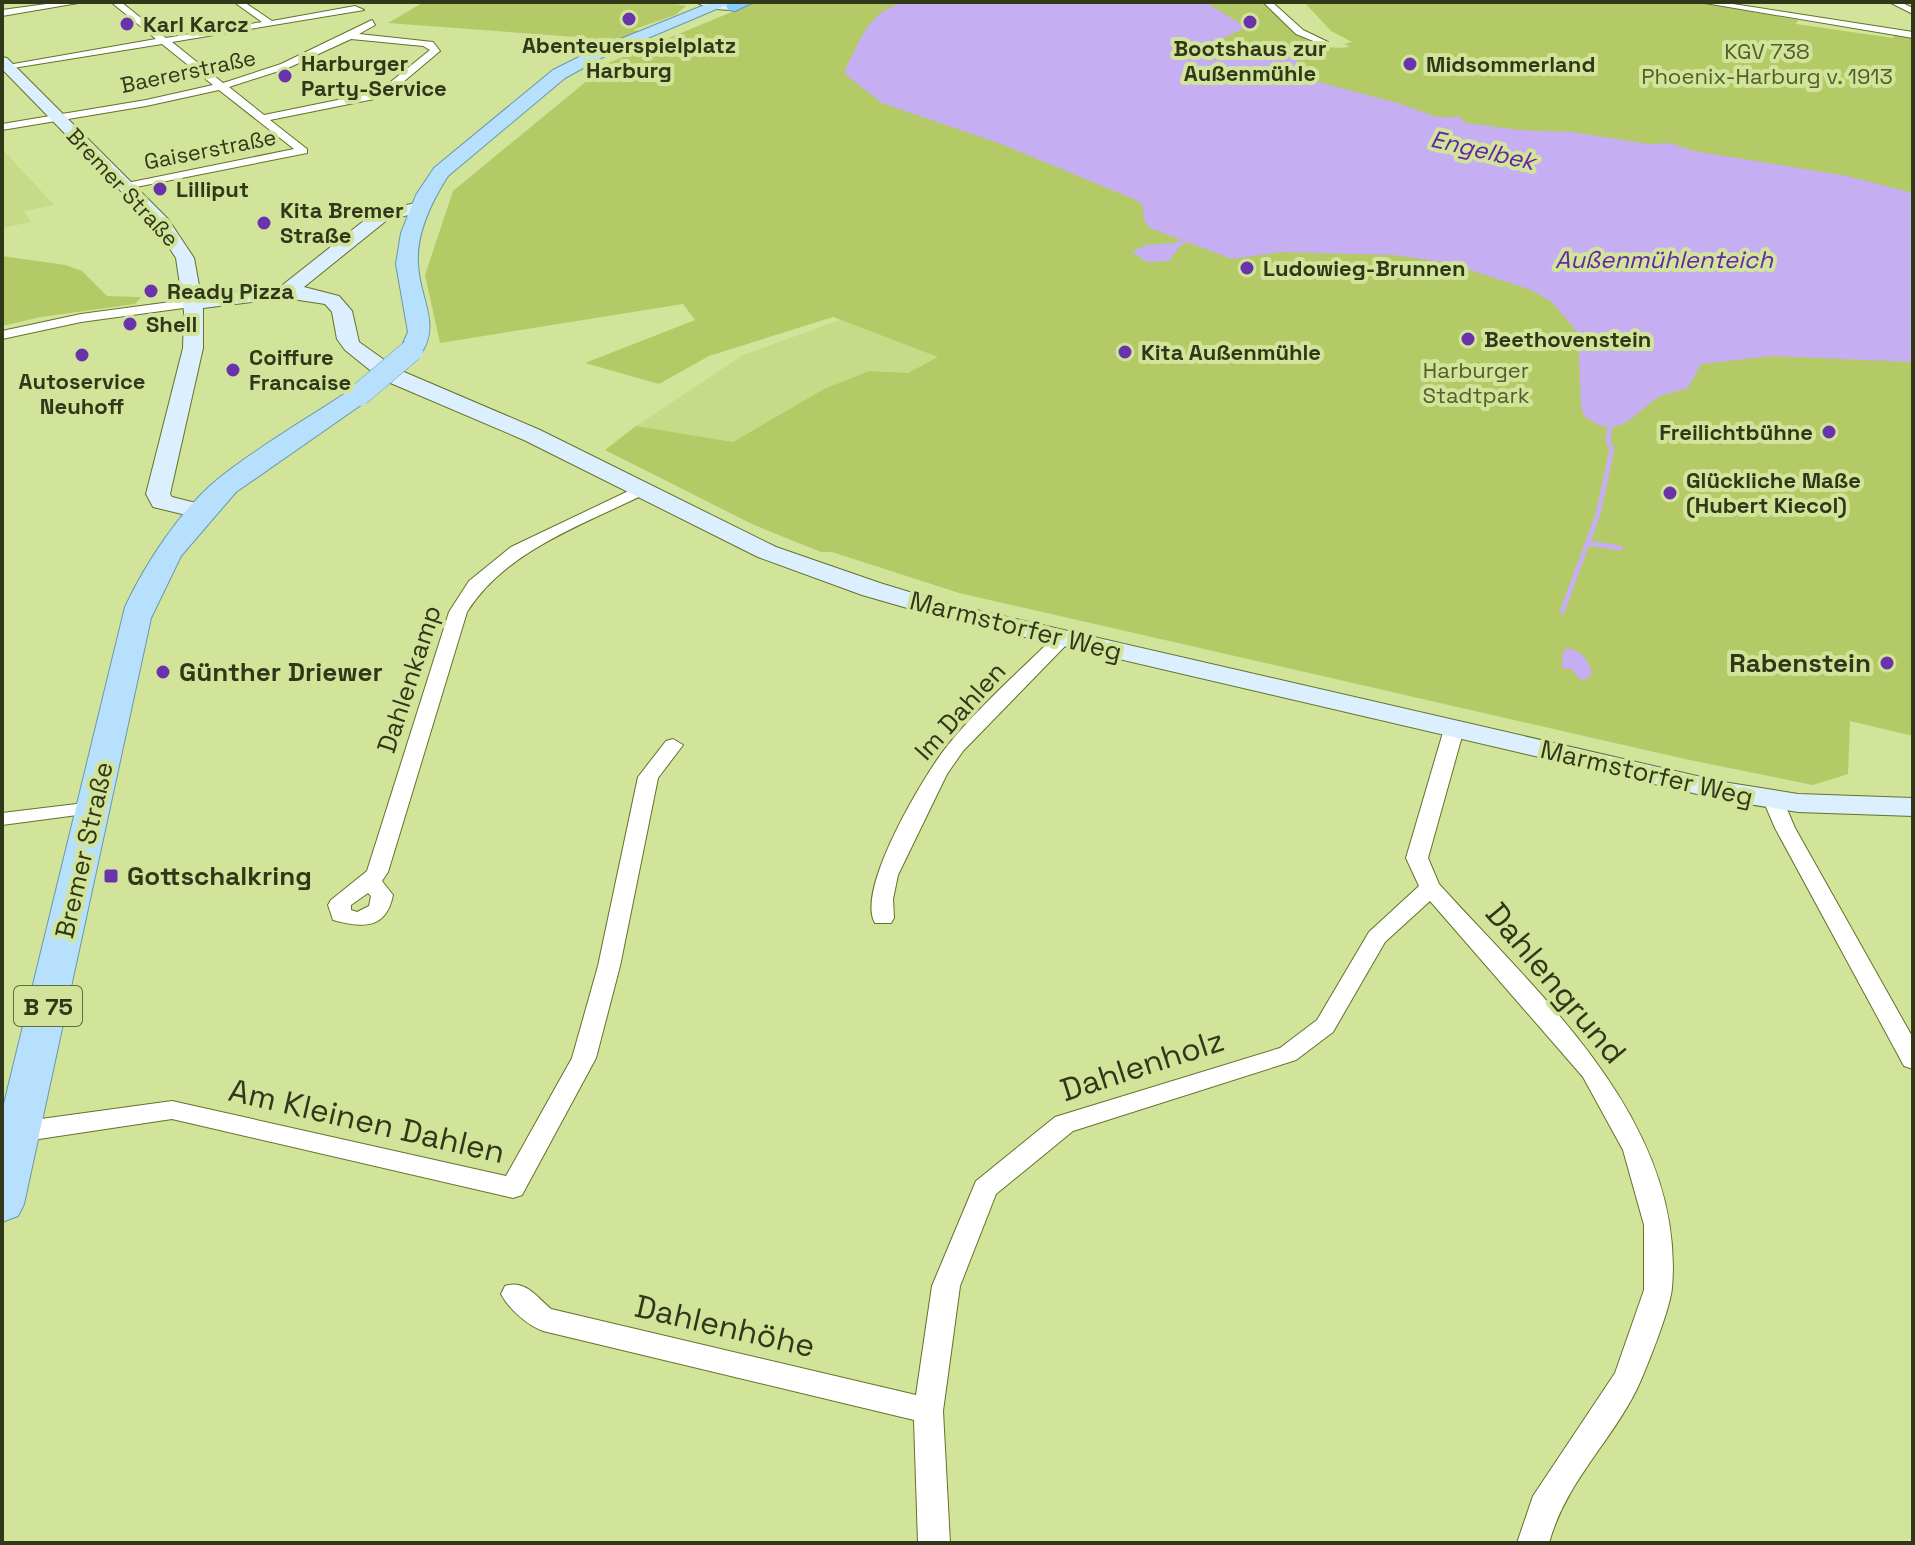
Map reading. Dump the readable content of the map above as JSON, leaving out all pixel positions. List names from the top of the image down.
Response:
{
  "streets": {
    "main road": ["Bremer Straße", "B 75"],
    "street": [
      "Baererstraße",
      "Gaiserstraße",
      "Marmstorfer Weg",
      "Dahlenkamp",
      "Im Dahlen",
      "Dahlengrund",
      "Dahlenholz",
      "Am Kleinen Dahlen",
      "Dahlenhöhe"
    ]
  },
  "crossings": [
    ["Baererstraße", "Bremer Straße"],
    ["Gaiserstraße", "Bremer Straße"],
    ["Bremer Straße", "Marmstorfer Weg"],
    ["Bremer Straße", "B 75"],
    ["Bremer Straße", "Am Kleinen Dahlen"],
    ["Marmstorfer Weg", "Dahlenkamp"],
    ["Marmstorfer Weg", "Im Dahlen"],
    ["Marmstorfer Weg", "Dahlengrund"],
    ["Dahlengrund", "Dahlenholz"],
    ["Dahlenholz", "Dahlenhöhe"]
  ],
  "water": ["Engelbek", "Außenmühlenteich"],
  "parks": ["KGV 738 Phoenix-Harburg v. 1913", "Harburger Stadtpark"],
  "places": {
    "other": [
      "Abenteuerspielplatz Harburg",
      "Bootshaus zur Außenmühle",
      "Karl Karcz",
      "Midsommerland",
      "Harburger Party-Service",
      "Lilliput",
      "Kita Bremer Straße",
      "Ludowieg-Brunnen",
      "Ready Pizza",
      "Shell",
      "Beethovenstein",
      "Kita Außenmühle",
      "Autoservice Neuhoff",
      "Coiffure Francaise",
      "Freilichtbühne",
      "Glückliche Maße (Hubert Kiecol)",
      "Rabenstein",
      "Günther Driewer"
    ],
    "transit": ["Gottschalkring"]
  }
}
